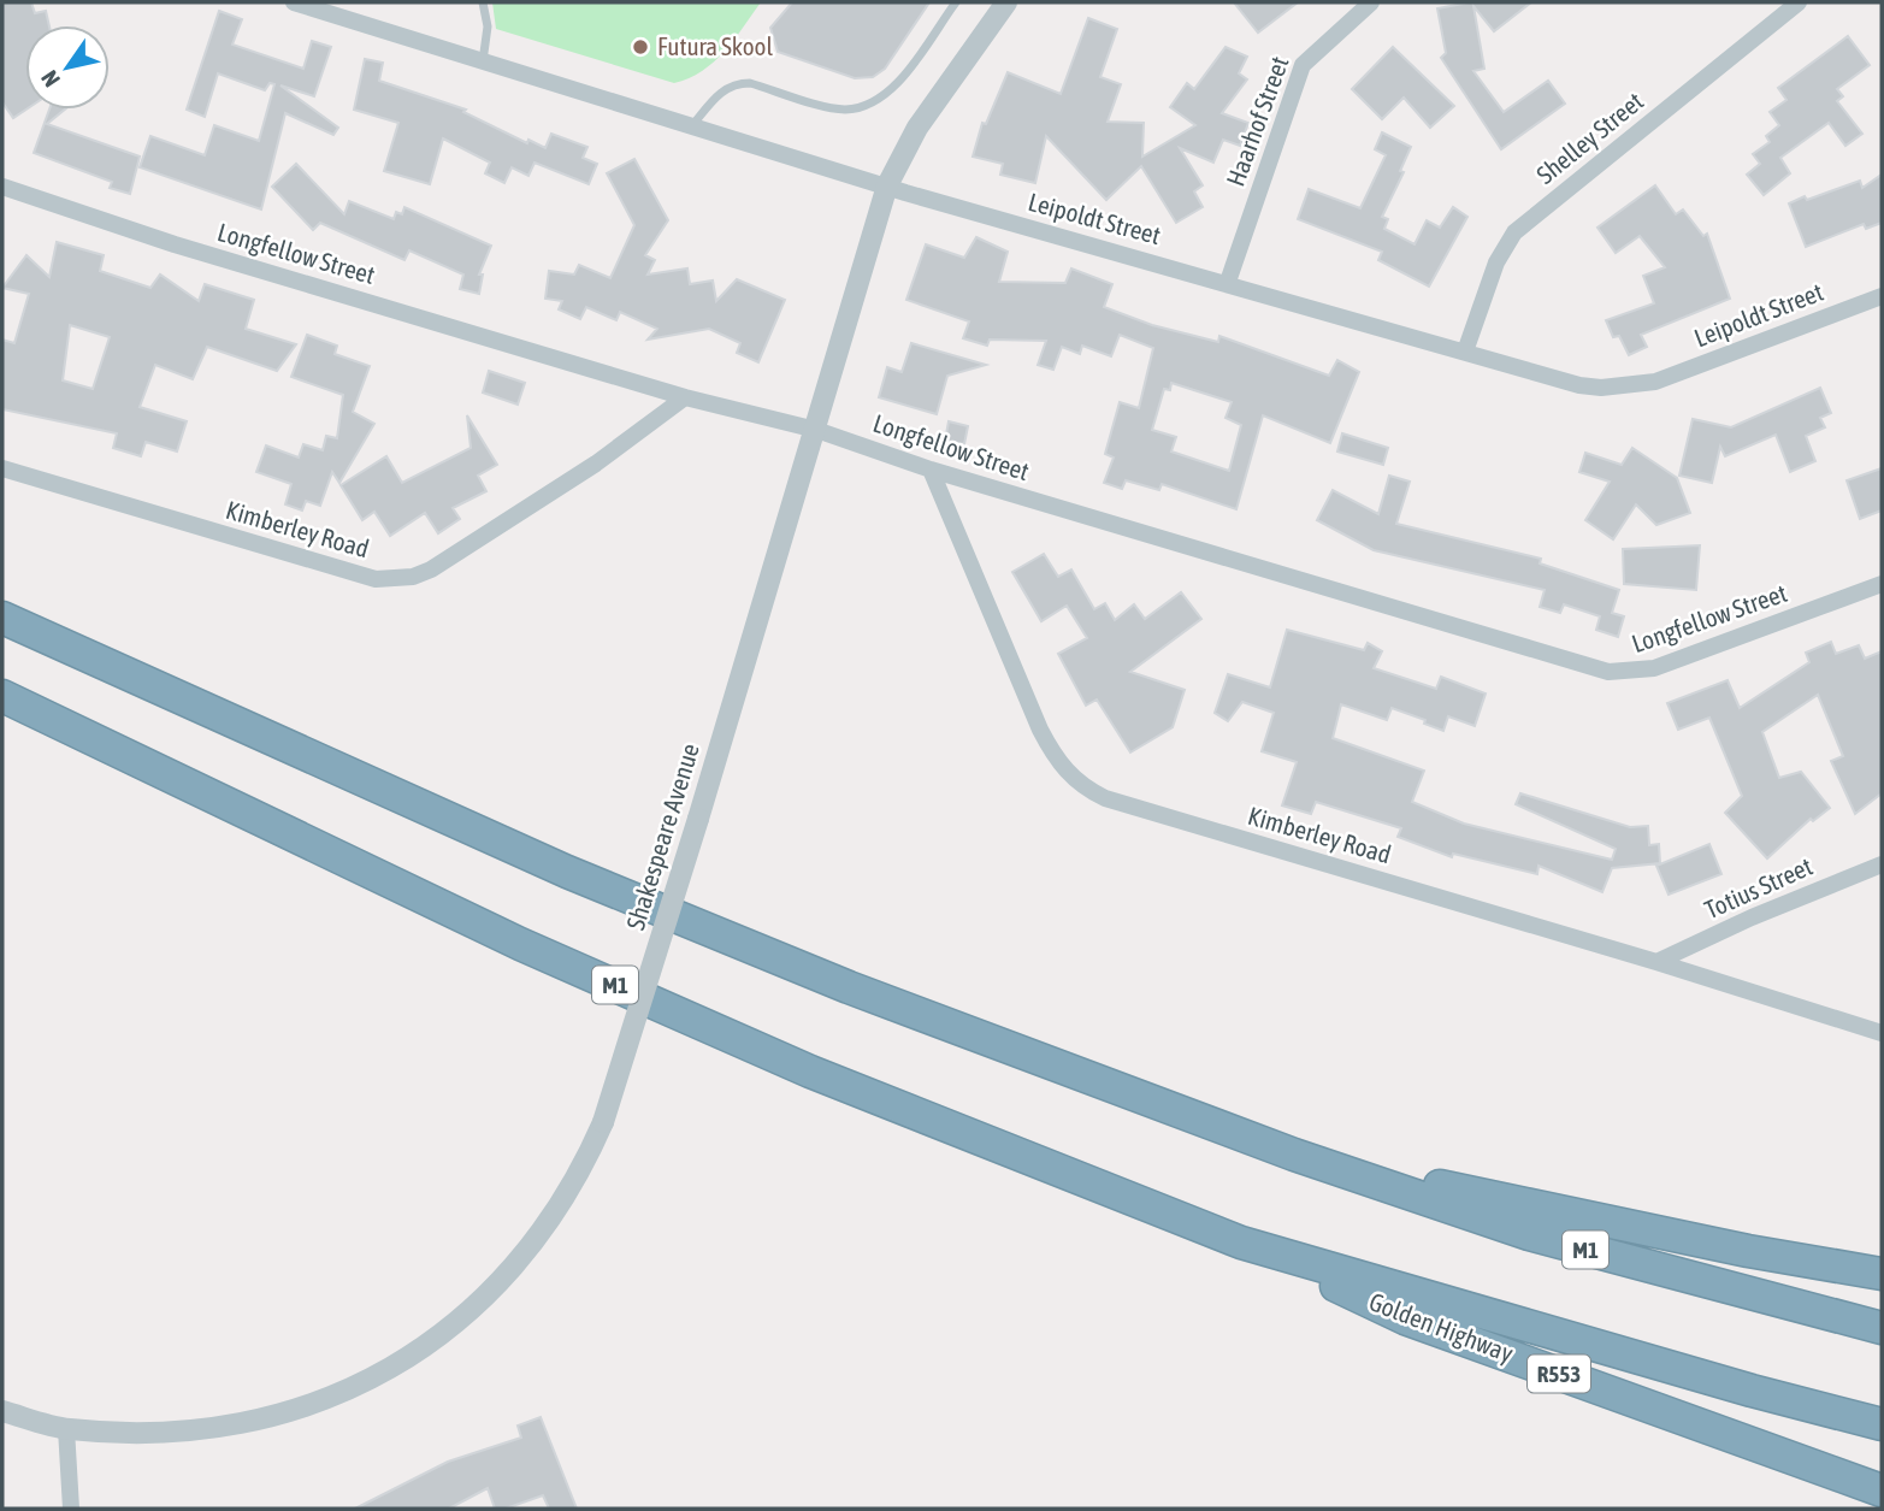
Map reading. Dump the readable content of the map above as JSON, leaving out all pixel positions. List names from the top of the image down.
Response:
{
  "streets": {
    "highway": ["M1", "Golden Highway", "R553"],
    "street": [
      "Haarhof Street",
      "Shelley Street",
      "Leipoldt Street",
      "Longfellow Street",
      "Kimberley Road",
      "Shakespeare Avenue",
      "Totius Street"
    ]
  },
  "crossings": [
    ["Haarhof Street", "Leipoldt Street"],
    ["Shelley Street", "Leipoldt Street"],
    ["Leipoldt Street", "Shakespeare Avenue"],
    ["Longfellow Street", "Kimberley Road"],
    ["Longfellow Street", "Shakespeare Avenue"],
    ["Kimberley Road", "Totius Street"],
    ["M1", "Golden Highway"]
  ],
  "places": ["Futura Skool"],
  "north": "bottom left"
}
